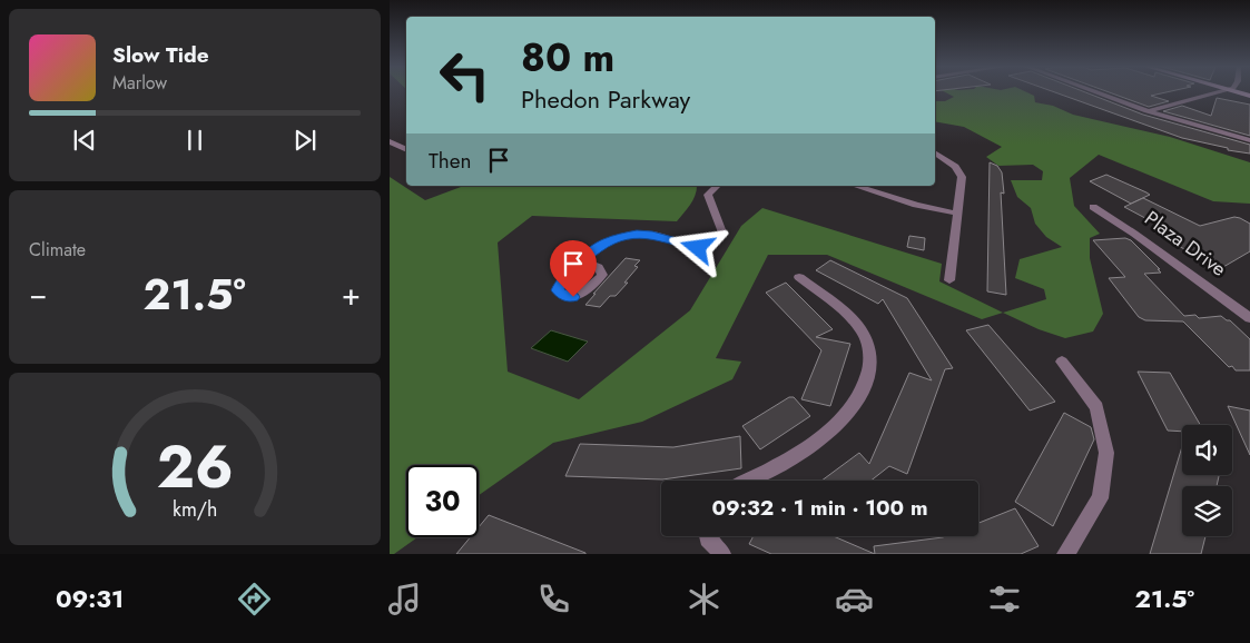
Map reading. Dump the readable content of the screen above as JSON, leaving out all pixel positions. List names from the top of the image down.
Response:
{
  "streets": {
    "street": ["Plaza Drive"]
  },
  "page": {
    "turn": ["80 m", "Phedon Parkway"],
    "song": ["Slow Tide", "Marlow"],
    "then": "Then",
    "tile": "Climate",
    "heat": ["−", "21.5°", "+"],
    "limit": "30",
    "trip": "09:32 · 1 min · 100 m",
    "tabs": ["09:31", "21.5°"],
    "gauge": ["26", "km/h"]
  }
}
